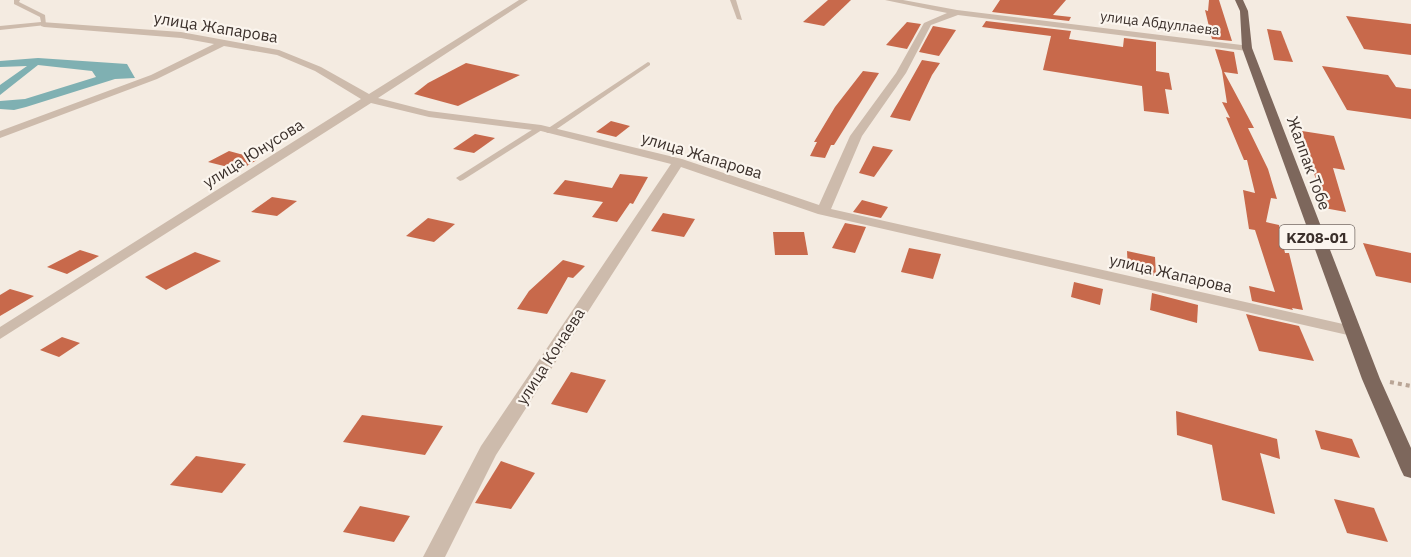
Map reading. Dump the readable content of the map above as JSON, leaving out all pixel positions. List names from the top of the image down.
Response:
{
  "streets": {
    "main road": ["Жалпак Тобе", "KZ08-01"],
    "street": [
      "улица Абдуллаева",
      "улица Жапарова",
      "улица Юнусова",
      "улица Конаева"
    ]
  },
  "crossings": [
    ["улица Абдуллаева", "улица Жапарова"],
    ["улица Абдуллаева", "Жалпак Тобе"],
    ["улица Жапарова", "улица Юнусова"],
    ["улица Жапарова", "Жалпак Тобе"],
    ["улица Жапарова", "улица Конаева"]
  ]
}
